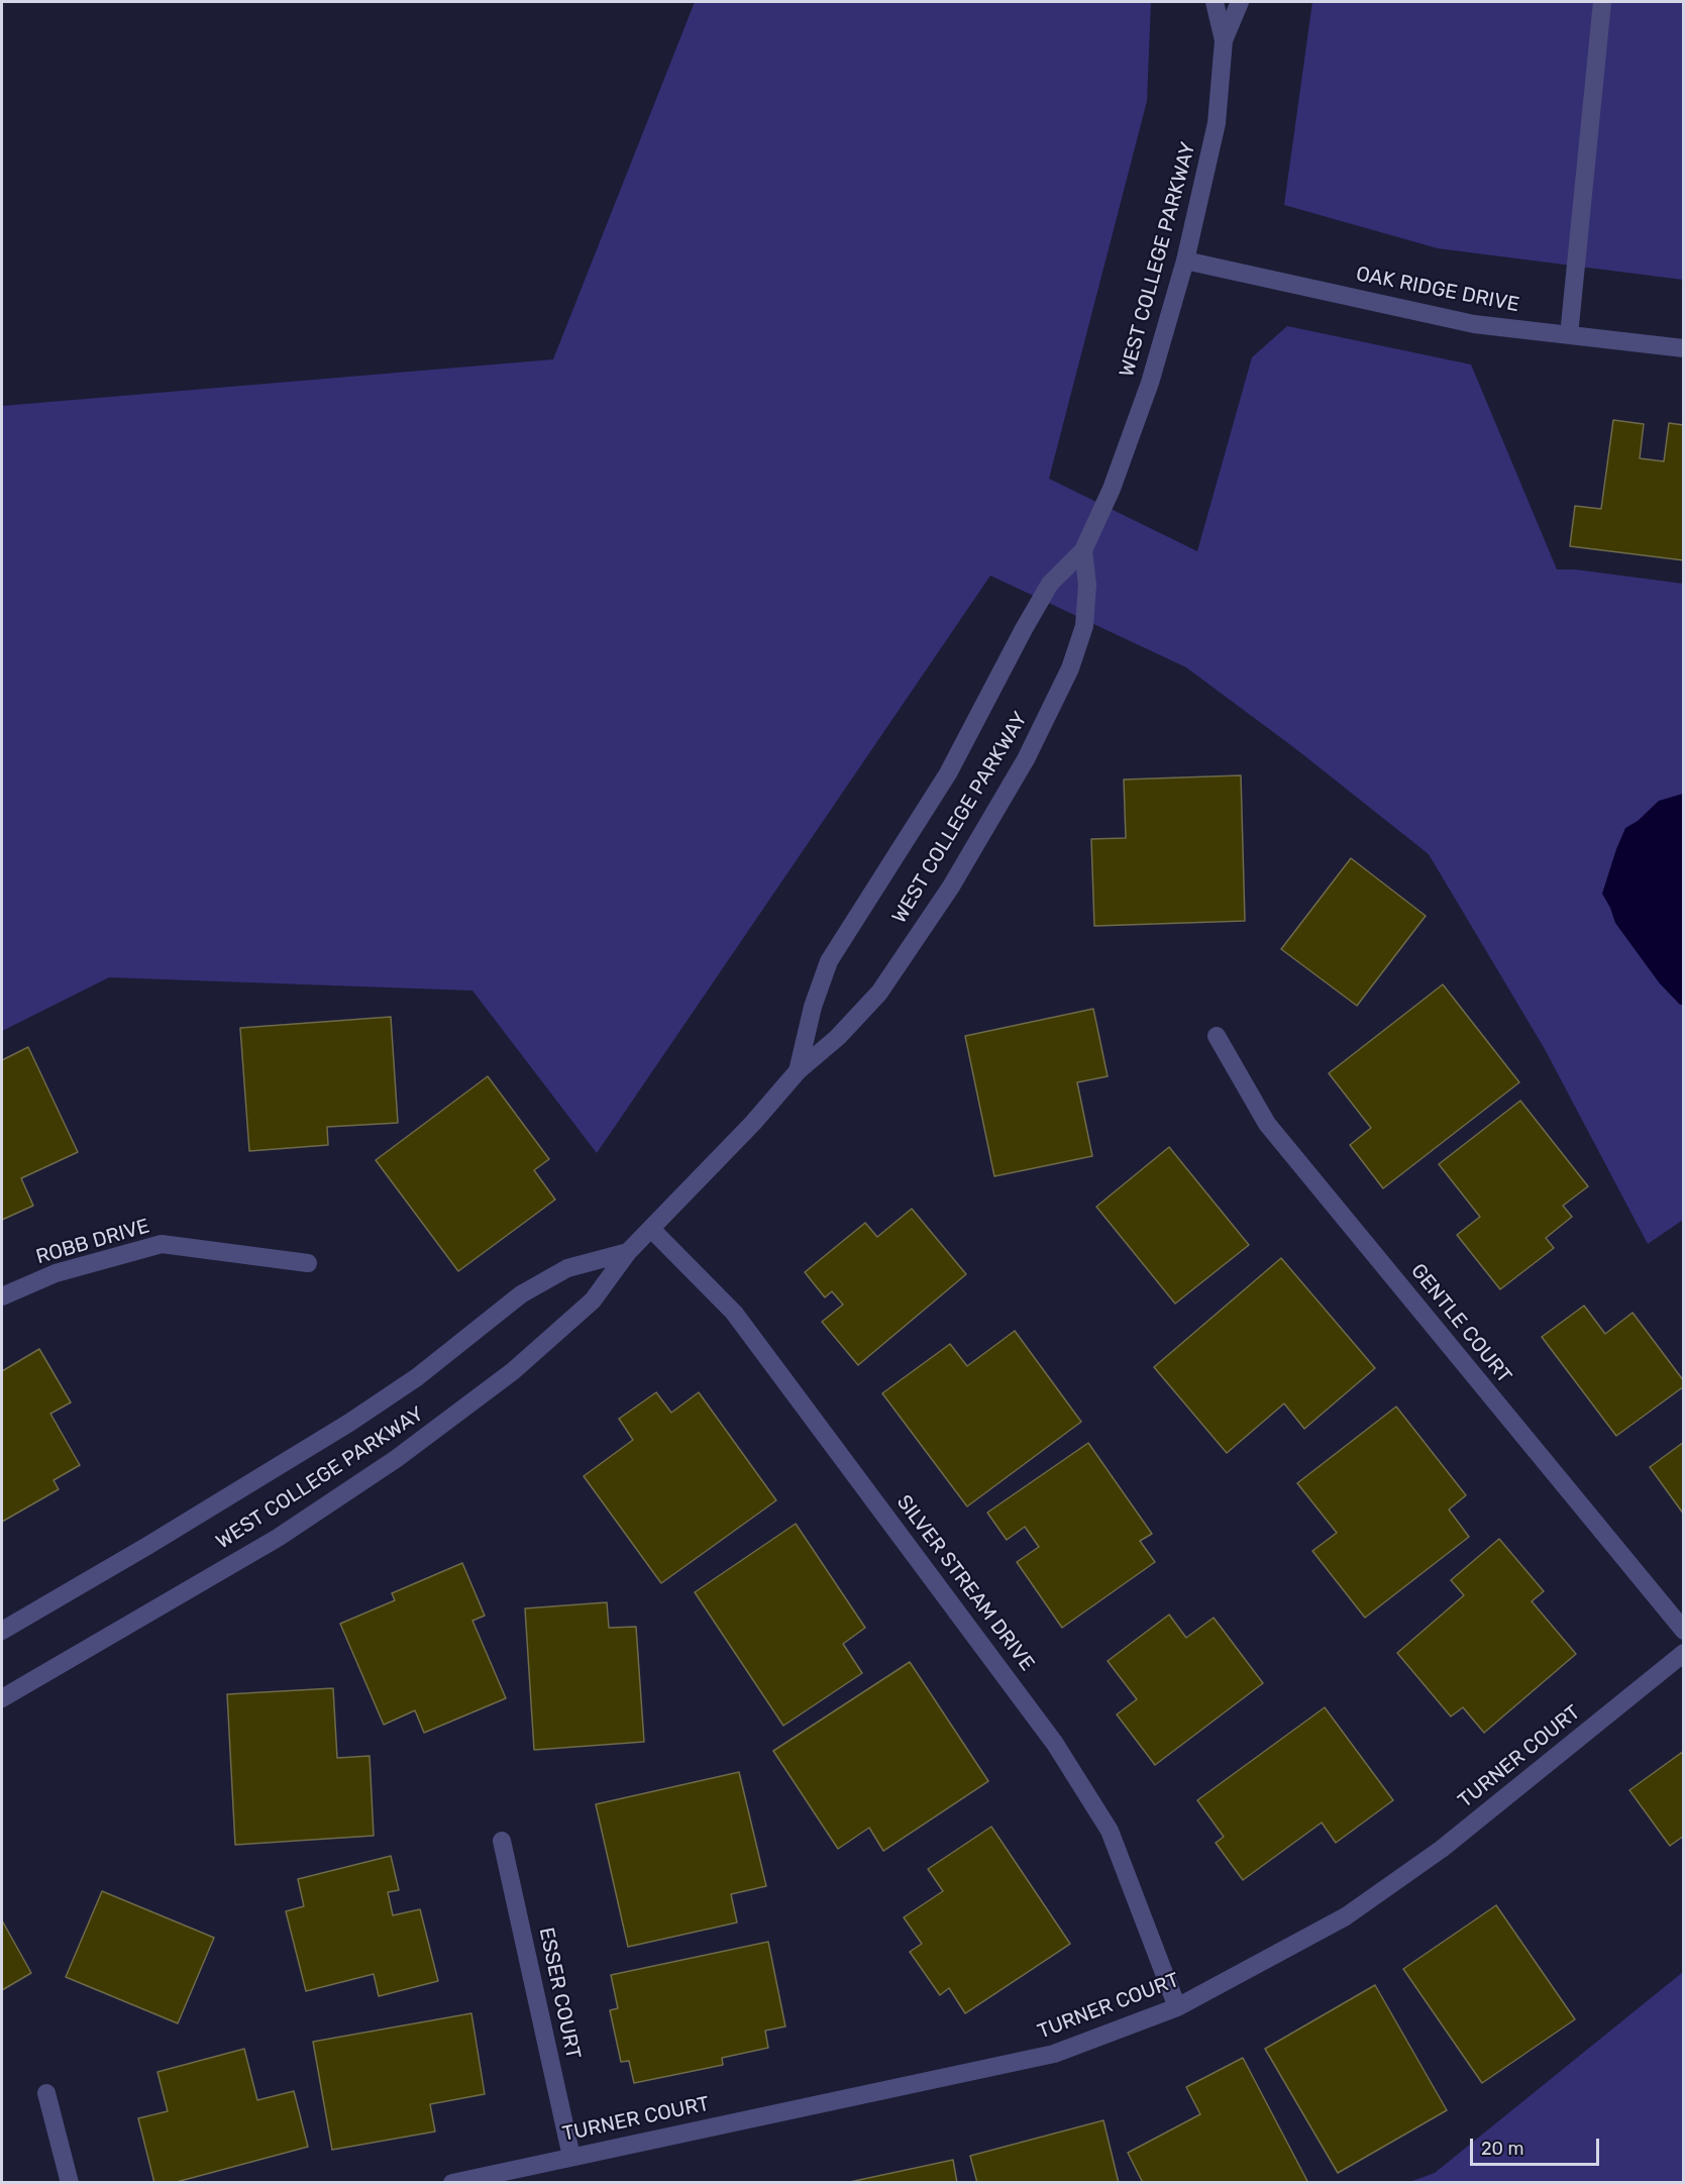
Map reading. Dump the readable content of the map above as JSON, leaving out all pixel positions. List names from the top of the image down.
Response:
{
  "streets": {
    "street": [
      "WEST COLLEGE PARKWAY",
      "OAK RIDGE DRIVE",
      "ROBB DRIVE",
      "GENTLE COURT",
      "SILVER STREAM DRIVE",
      "TURNER COURT",
      "ESSER COURT"
    ]
  },
  "crossings": [
    ["WEST COLLEGE PARKWAY", "OAK RIDGE DRIVE"],
    ["WEST COLLEGE PARKWAY", "SILVER STREAM DRIVE"],
    ["SILVER STREAM DRIVE", "TURNER COURT"],
    ["TURNER COURT", "ESSER COURT"]
  ],
  "scale_bar": "20 m"
}
